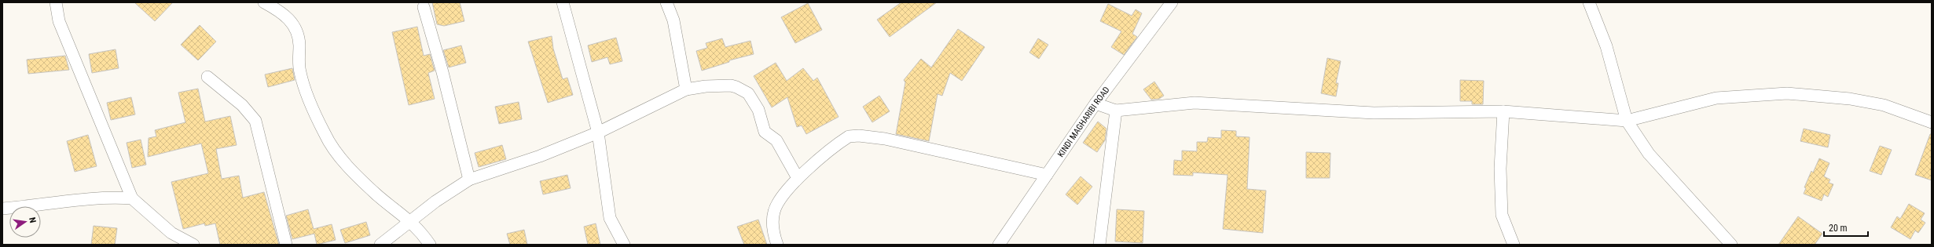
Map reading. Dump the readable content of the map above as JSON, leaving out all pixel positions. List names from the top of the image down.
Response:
{
  "streets": {
    "street": ["KINDI MAGHARIBI ROAD"]
  },
  "scale_bar": "20 m",
  "north": "right"
}
